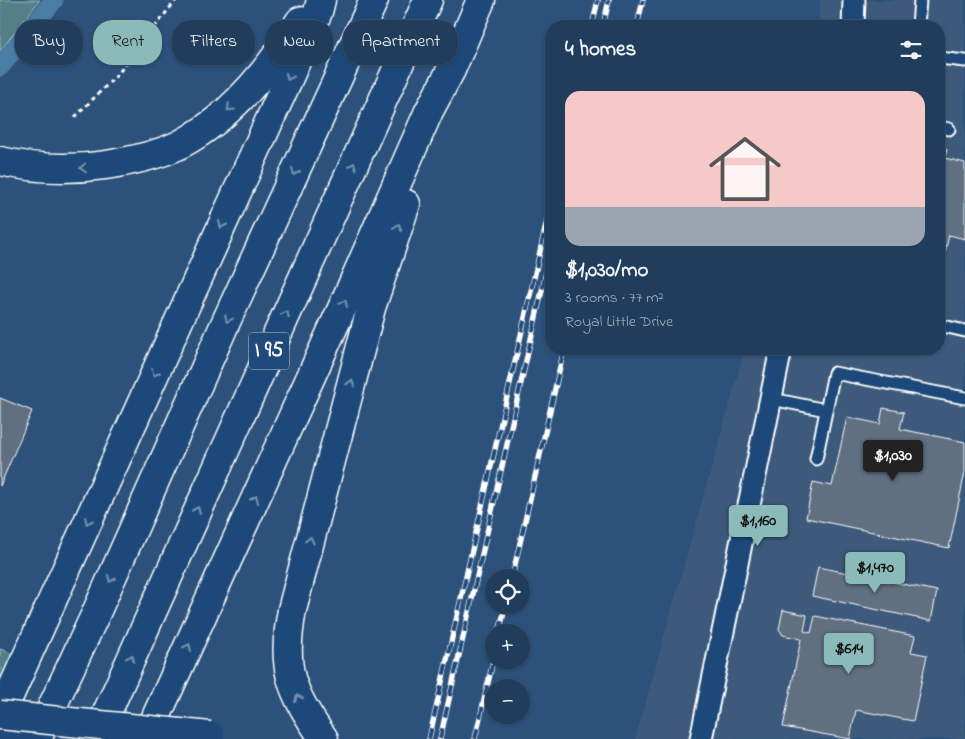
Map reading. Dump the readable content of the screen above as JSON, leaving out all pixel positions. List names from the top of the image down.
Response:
{
  "streets": {
    "main road": ["I 95"]
  },
  "page": {
    "chip": [
      "Buy",
      "Rent",
      "Filters",
      "New",
      "Apartment"
    ],
    "heading": "4 homes",
    "list": [
      {
        "name": "$1,030/mo",
        "note": "3 rooms · 77 m² · Royal Little Drive"
      }
    ],
    "price": [
      "$1,030",
      "$1,160",
      "$1,470",
      "$614"
    ],
    "map_buttons": ["+", "−"]
  }
}
